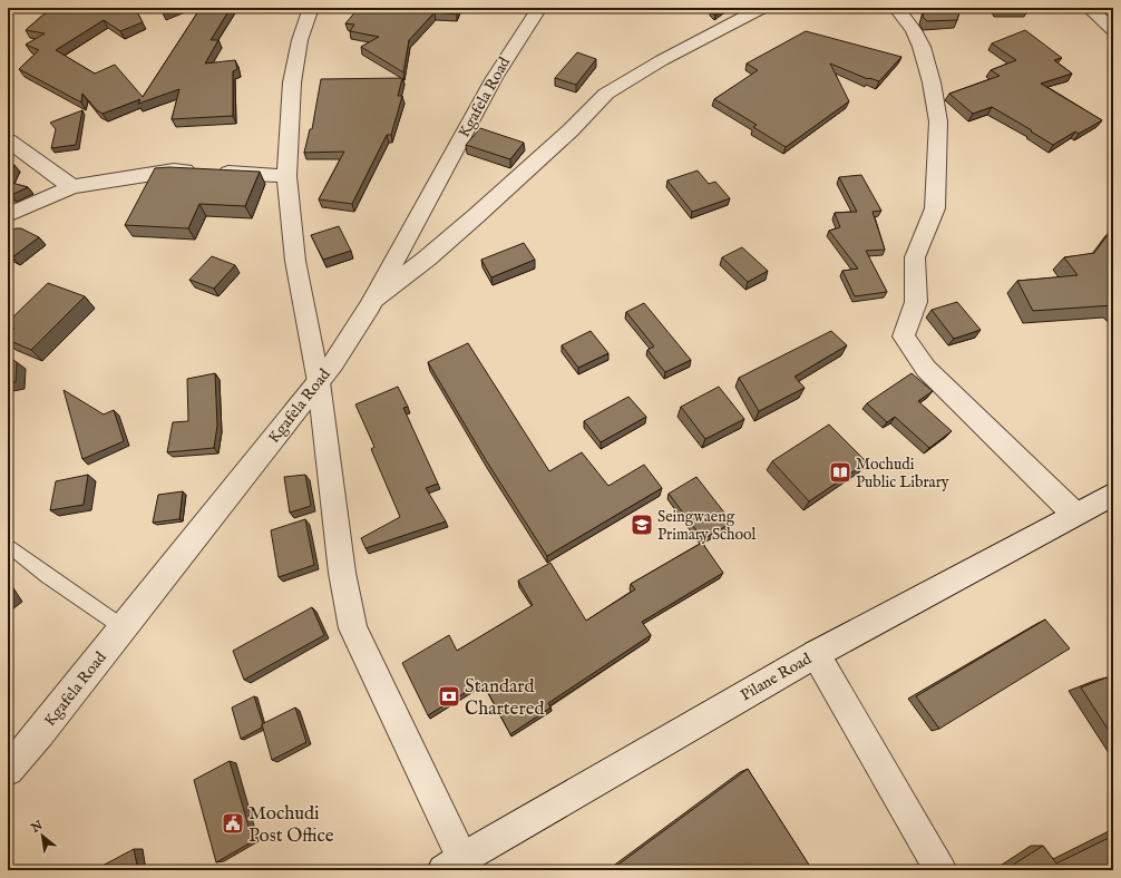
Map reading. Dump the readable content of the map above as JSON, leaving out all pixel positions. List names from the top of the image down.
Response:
{
  "streets": {
    "street": ["Kgafela Road", "Pilane Road"]
  },
  "places": {
    "library": ["Mochudi Public Library"],
    "school or university": ["Seingwaeng Primary School"],
    "bank": ["Standard Chartered"],
    "public building": ["Mochudi Post Office"]
  },
  "north": "top left"
}
